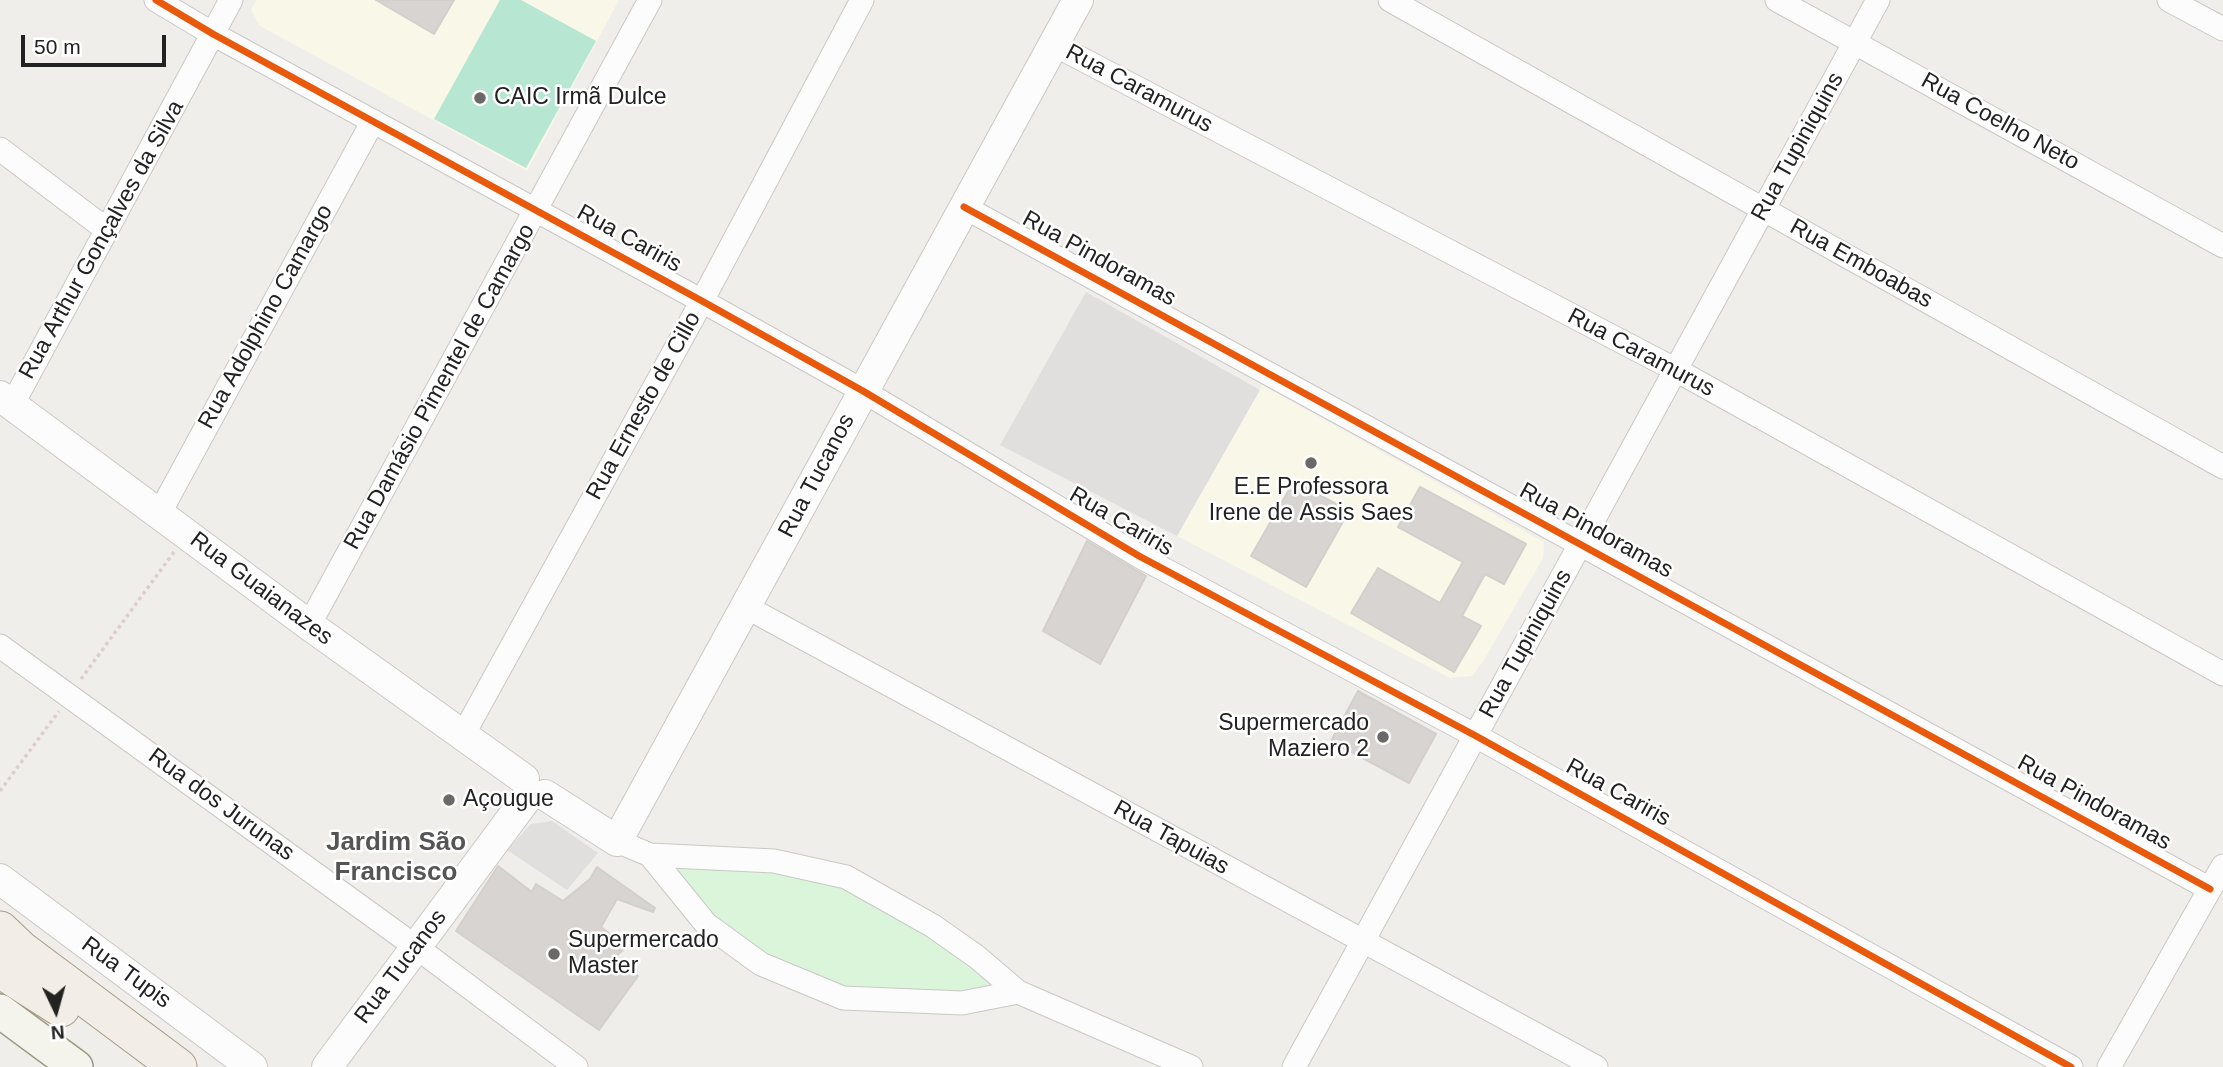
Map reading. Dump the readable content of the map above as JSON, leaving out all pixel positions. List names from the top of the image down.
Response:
{
  "streets": {
    "street": [
      "Rua Caramurus",
      "Rua Coelho Neto",
      "Rua Tupiniquins",
      "Rua Cariris",
      "Rua Arthur Gonçalves da Silva",
      "Rua Pindoramas",
      "Rua Emboabas",
      "Rua Adolphino Camargo",
      "Rua Damásio Pimentel de Camargo",
      "Rua Ernesto de Cillo",
      "Rua Tucanos",
      "Rua Guaianazes",
      "Rua dos Jurunas",
      "Rua Tapuias",
      "Rua Tupis"
    ]
  },
  "crossings": [
    ["Rua Caramurus", "Rua Tupiniquins"],
    ["Rua Caramurus", "Rua Tucanos"],
    ["Rua Coelho Neto", "Rua Tupiniquins"],
    ["Rua Tupiniquins", "Rua Cariris"],
    ["Rua Tupiniquins", "Rua Pindoramas"],
    ["Rua Tupiniquins", "Rua Emboabas"],
    ["Rua Tupiniquins", "Rua Tapuias"],
    ["Rua Cariris", "Rua Arthur Gonçalves da Silva"],
    ["Rua Cariris", "Rua Adolphino Camargo"],
    ["Rua Cariris", "Rua Damásio Pimentel de Camargo"],
    ["Rua Cariris", "Rua Ernesto de Cillo"],
    ["Rua Cariris", "Rua Tucanos"],
    ["Rua Arthur Gonçalves da Silva", "Rua Guaianazes"],
    ["Rua Pindoramas", "Rua Tucanos"],
    ["Rua Adolphino Camargo", "Rua Guaianazes"],
    ["Rua Damásio Pimentel de Camargo", "Rua Guaianazes"],
    ["Rua Ernesto de Cillo", "Rua Guaianazes"],
    ["Rua Tucanos", "Rua Guaianazes"],
    ["Rua Tucanos", "Rua dos Jurunas"],
    ["Rua Tucanos", "Rua Tapuias"]
  ],
  "districts": ["Jardim São Francisco"],
  "places": [
    "CAIC Irmã Dulce",
    "E.E Professora Irene de Assis Saes",
    "Supermercado Maziero 2",
    "Açougue",
    "Supermercado Master"
  ],
  "scale_bar": "50 m",
  "north": "bottom"
}
